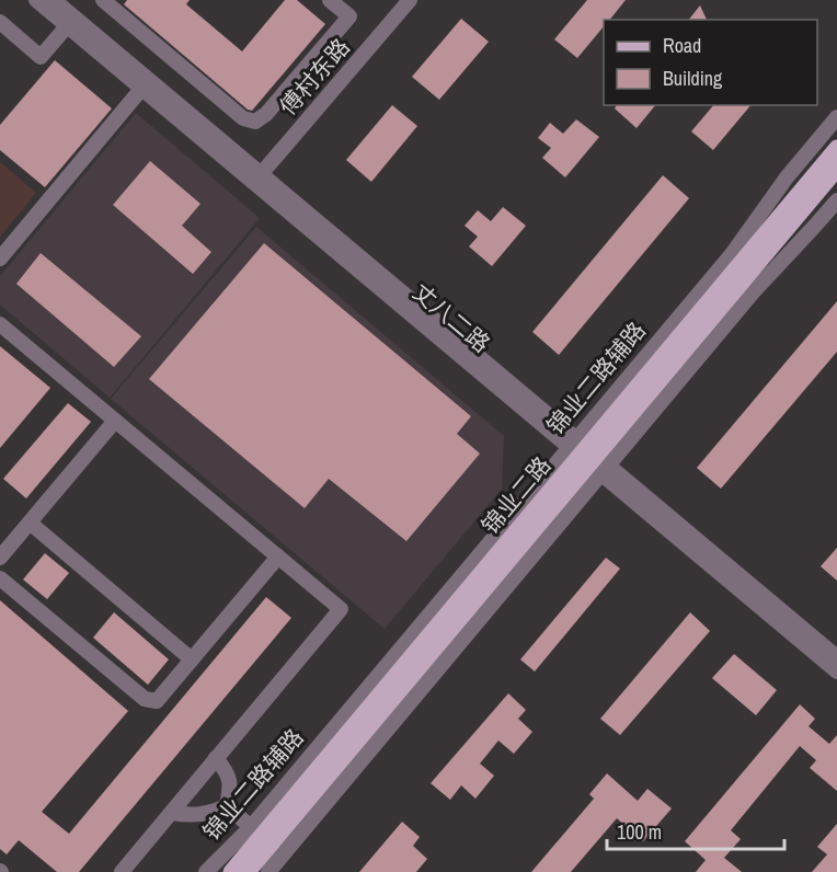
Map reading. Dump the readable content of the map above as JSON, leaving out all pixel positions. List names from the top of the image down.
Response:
{
  "streets": {
    "main road": ["锦业二路"],
    "street": ["傅村东路", "丈八二路", "锦业二路辅路"]
  },
  "crossings": [
    ["傅村东路", "丈八二路"],
    ["丈八二路", "锦业二路辅路"],
    ["丈八二路", "锦业二路"],
    ["锦业二路辅路", "锦业二路"]
  ],
  "legend": ["Road", "Building"],
  "scale_bar": "100 m"
}
